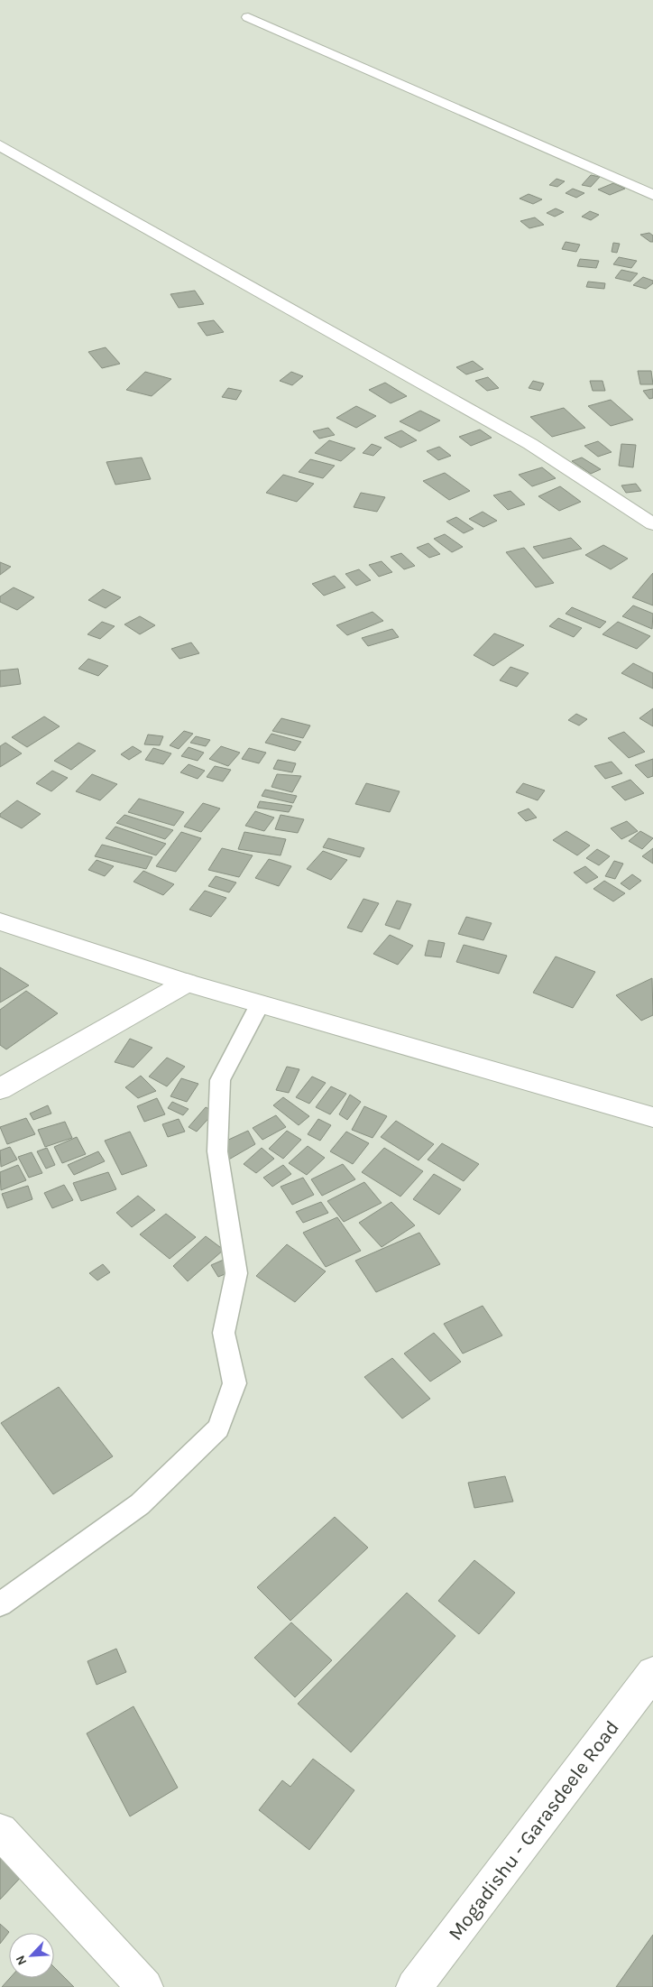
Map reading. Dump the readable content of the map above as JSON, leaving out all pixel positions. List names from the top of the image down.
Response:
{
  "streets": {
    "street": ["Mogadishu - Garasdeele Road"]
  },
  "north": "bottom left"
}
